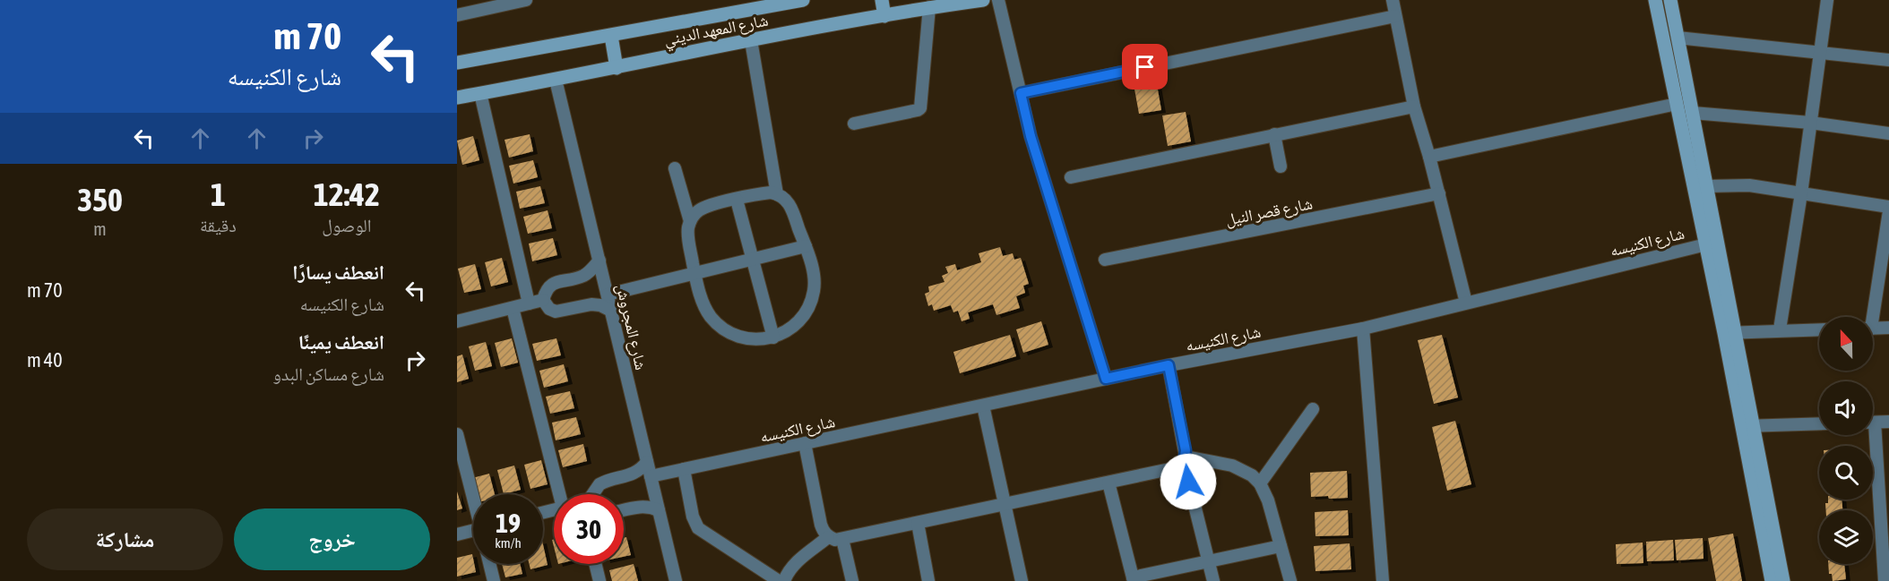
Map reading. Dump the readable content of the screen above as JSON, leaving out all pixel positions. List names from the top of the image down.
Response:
{
  "streets": {
    "street": [
      "شارع المعهد الديني",
      "شارع قصر النيل",
      "شارع الكنيسه",
      "شارع المجروش"
    ]
  },
  "crossings": [
    ["شارع المعهد الديني", "شارع المجروش"],
    ["شارع الكنيسه", "شارع المجروش"]
  ],
  "north": "top",
  "page": {
    "turn": ["70 m", "شارع الكنيسه"],
    "eta": [
      "12:42",
      "الوصول",
      "1",
      "دقيقة",
      "350",
      "m"
    ],
    "list": [
      {
        "name": "انعطف يسارًا",
        "note": "شارع الكنيسه",
        "value": "70 m"
      },
      {
        "name": "انعطف يمينًا",
        "note": "شارع مساكن البدو",
        "value": "40 m"
      }
    ],
    "speed": "19 km/h",
    "limit": "30",
    "buttons": ["خروج", "مشاركة"]
  }
}
